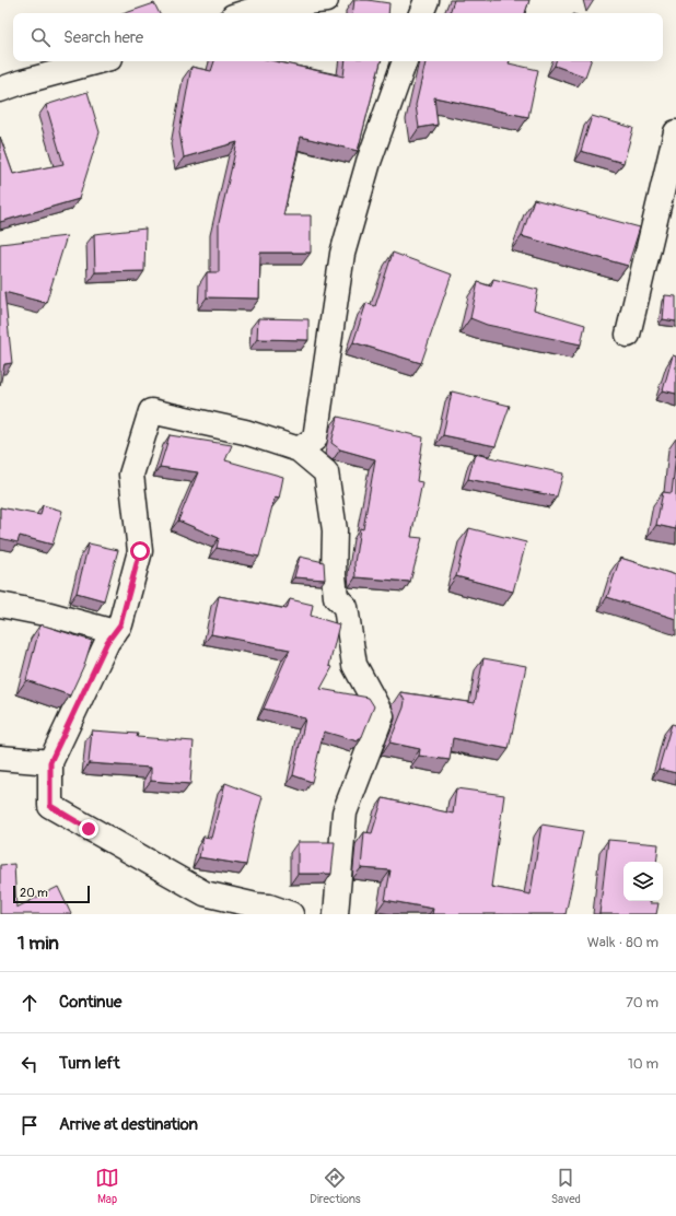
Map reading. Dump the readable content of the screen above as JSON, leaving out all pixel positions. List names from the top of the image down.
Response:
{
  "scale_bar": "20 m",
  "page": {
    "search": "Search here",
    "scale": "20 m",
    "heading": ["1 min", "Walk · 80 m"],
    "list": [
      ["Continue", "70 m"],
      ["Turn left", "10 m"],
      "Arrive at destination"
    ],
    "nav": ["Map", "Directions", "Saved"]
  }
}
